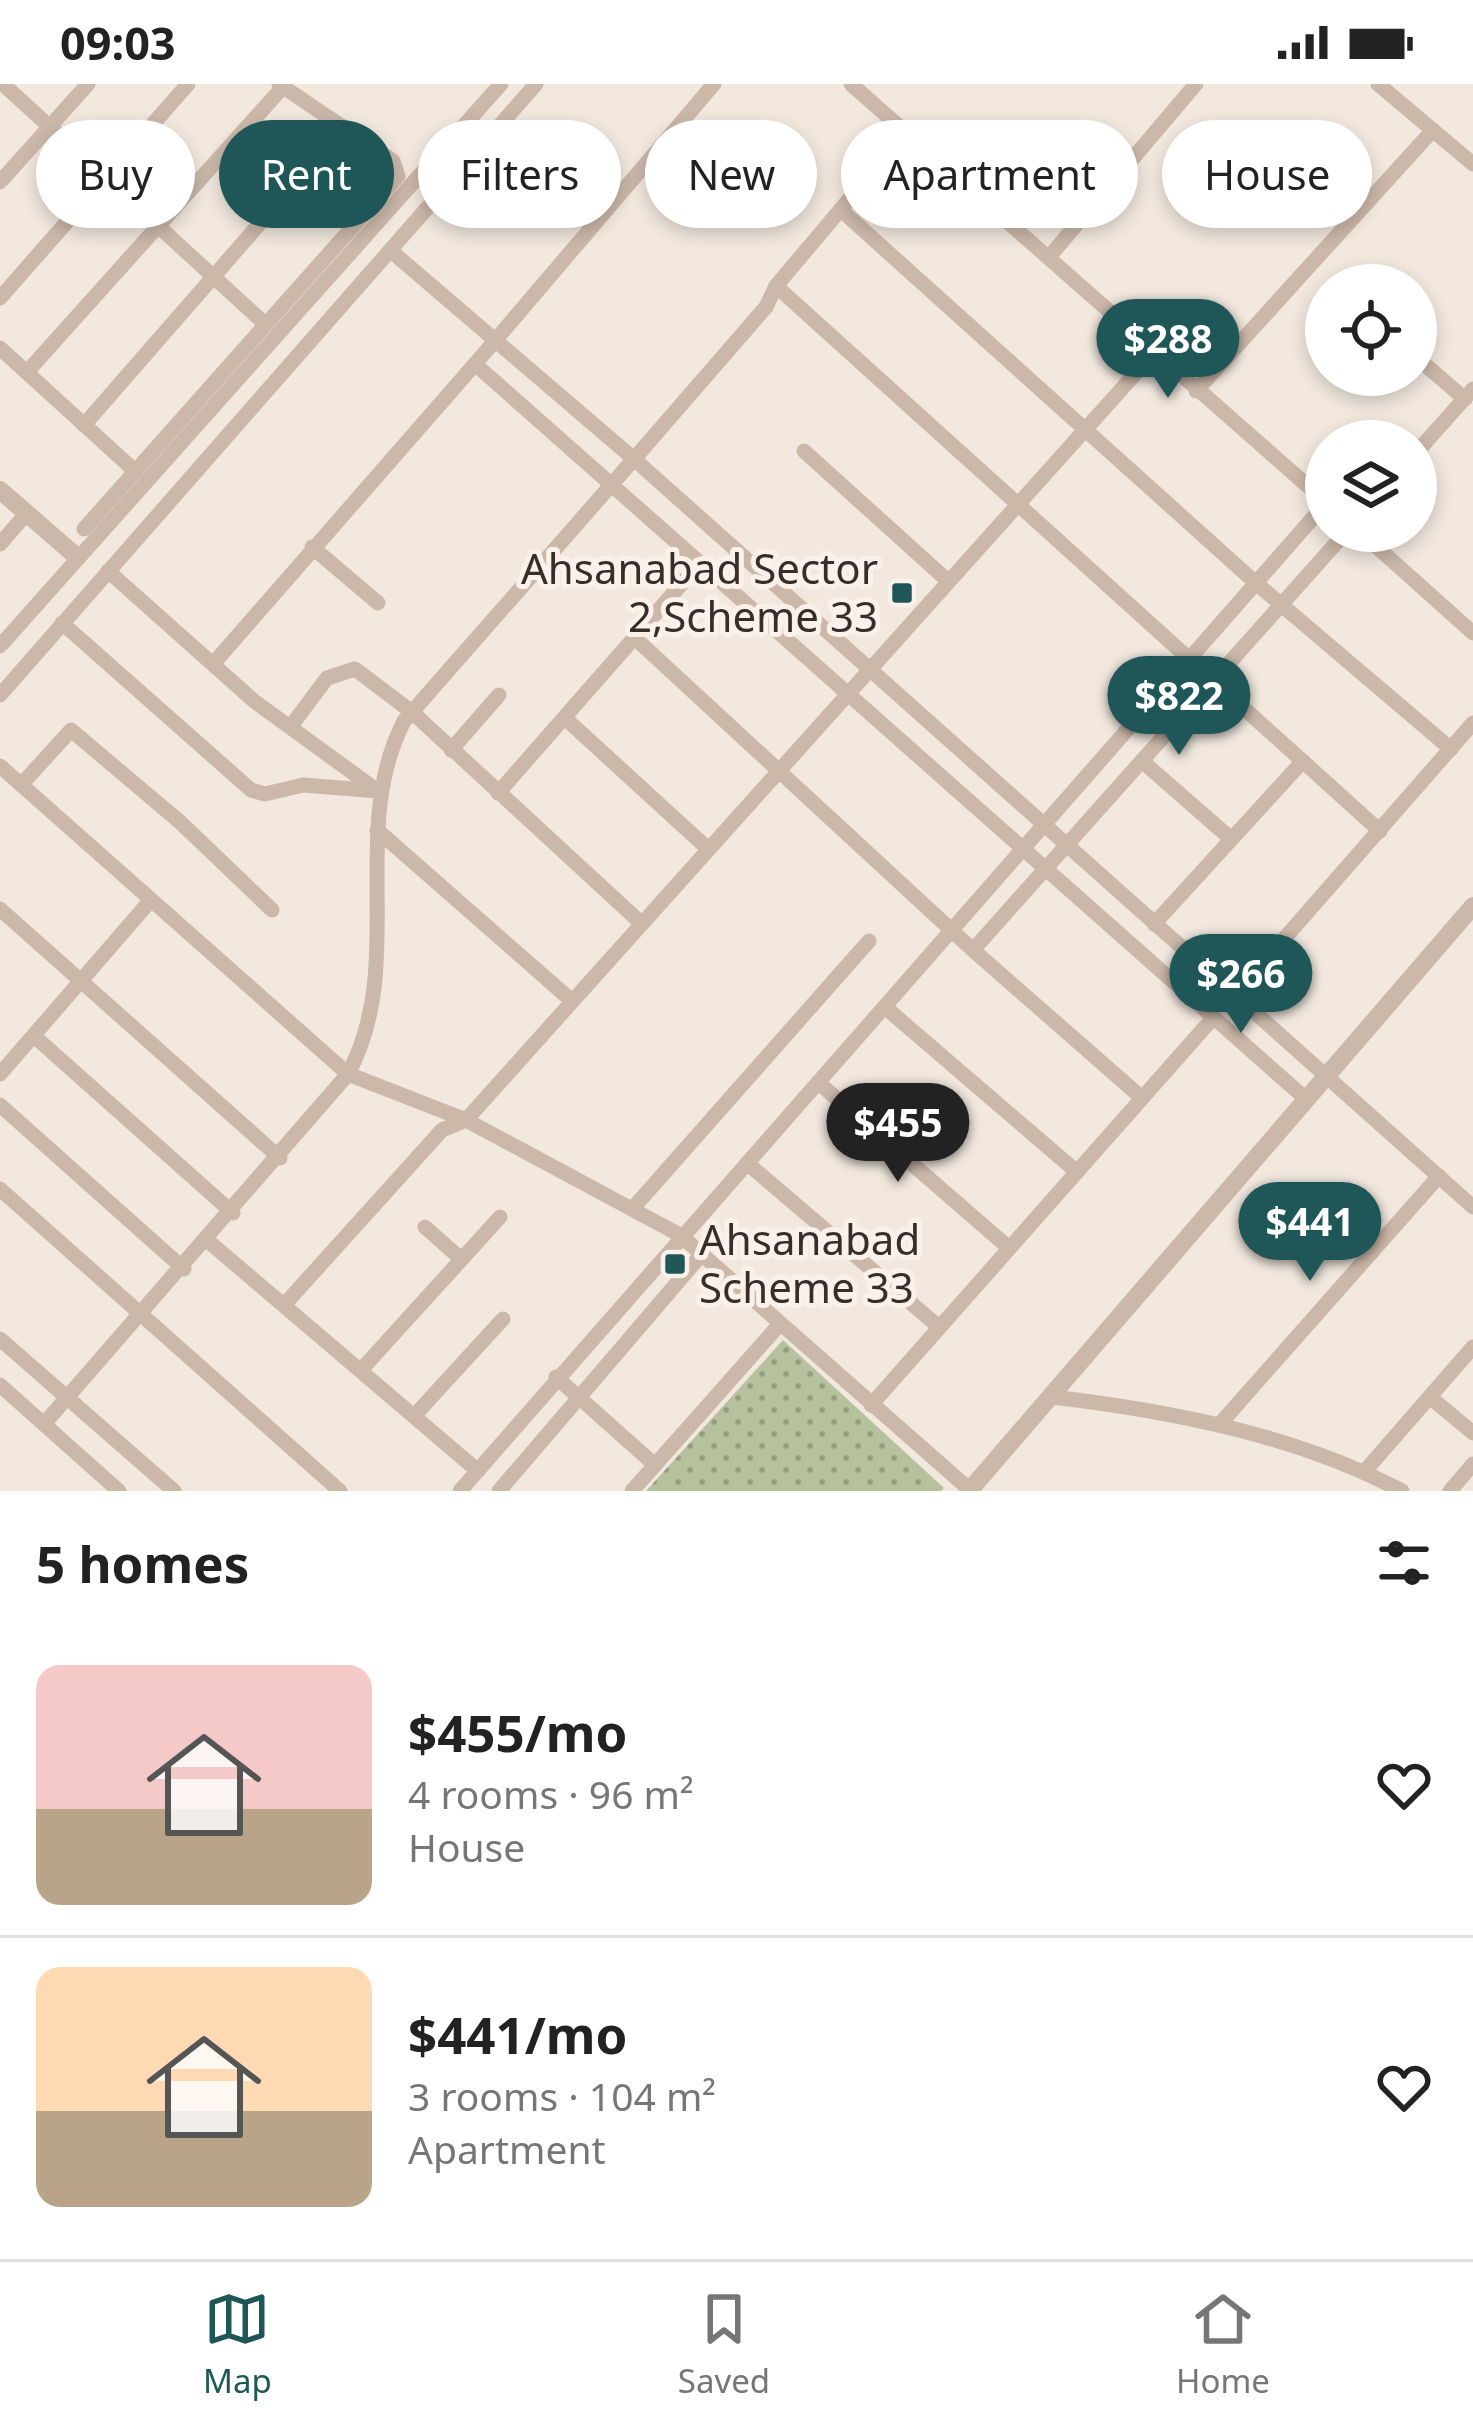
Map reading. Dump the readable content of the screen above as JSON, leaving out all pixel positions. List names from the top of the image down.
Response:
{
  "places": {
    "transit": ["Ahsanabad Sector 2,Scheme 33", "Ahsanabad Scheme 33"]
  },
  "page": {
    "status": "09:03",
    "chip": [
      "Buy",
      "Rent",
      "Filters",
      "New",
      "Apartment",
      "House"
    ],
    "price": [
      "$288",
      "$822",
      "$266",
      "$455",
      "$441"
    ],
    "heading": "5 homes",
    "list": [
      {
        "name": "$455/mo",
        "note": "4 rooms · 96 m² · House"
      },
      {
        "name": "$441/mo",
        "note": "3 rooms · 104 m² · Apartment"
      }
    ],
    "tabs": ["Map", "Saved", "Home"]
  }
}
